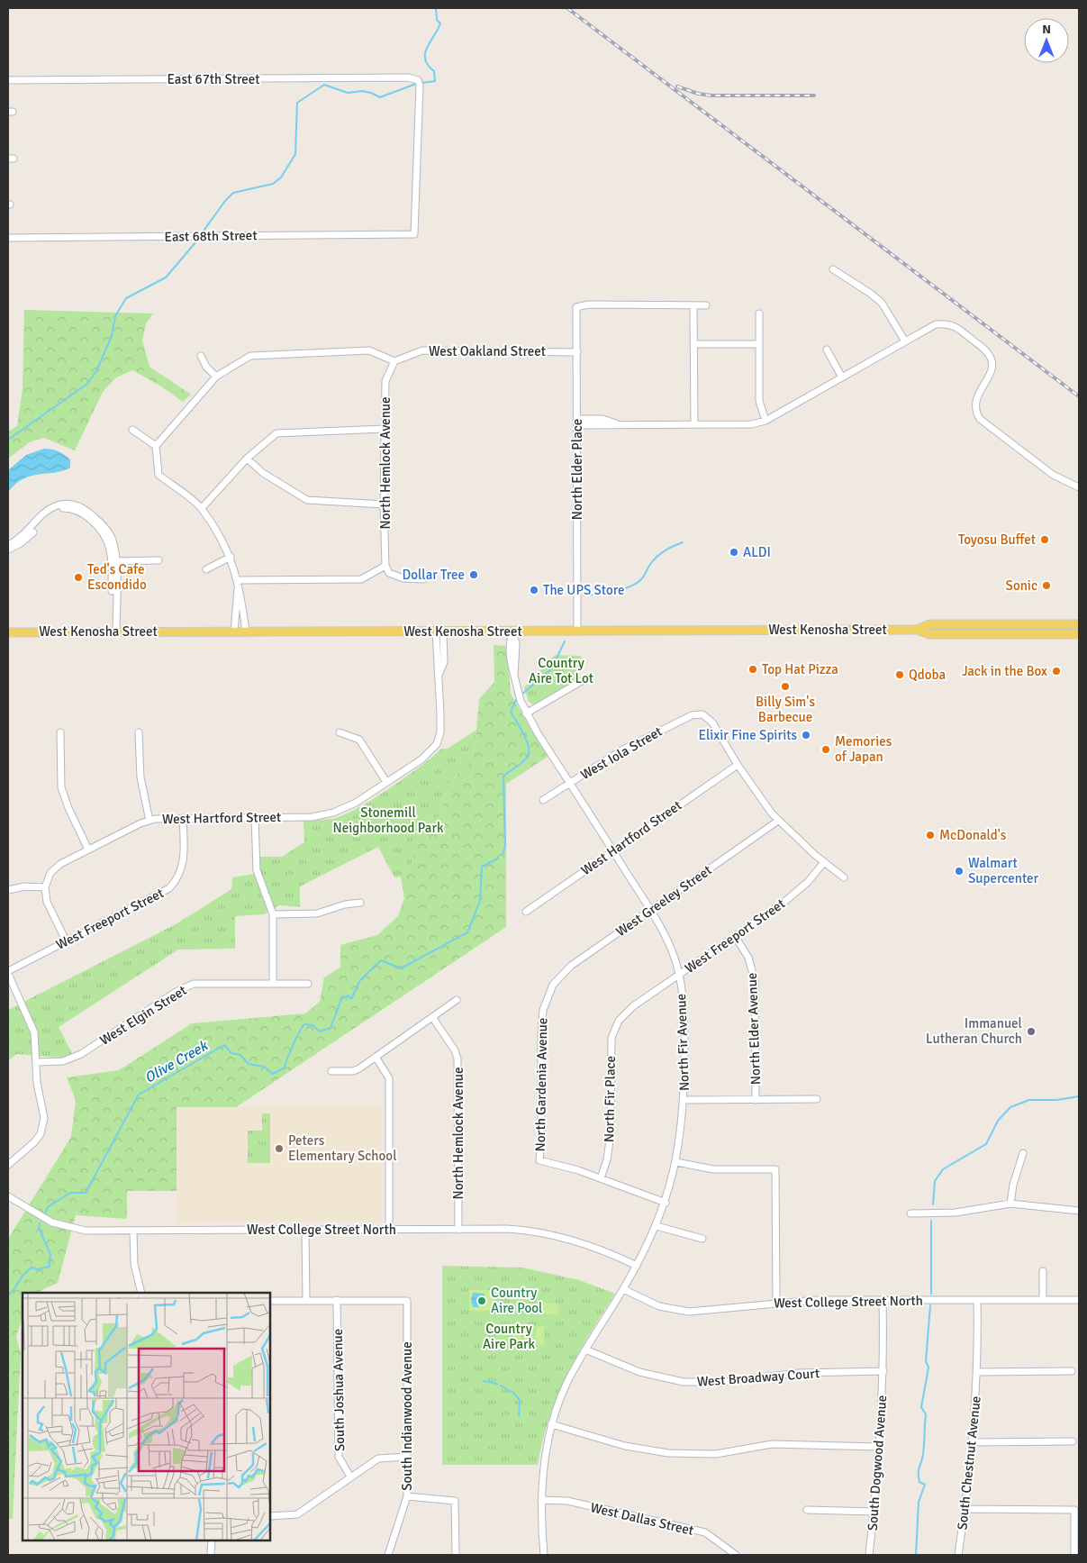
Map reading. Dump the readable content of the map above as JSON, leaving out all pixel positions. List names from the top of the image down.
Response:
{
  "streets": {
    "main road": ["West Kenosha Street"],
    "street": [
      "East 67th Street",
      "East 68th Street",
      "West Oakland Street",
      "North Hemlock Avenue",
      "North Elder Place",
      "West Iola Street",
      "West Hartford Street",
      "West Greeley Street",
      "West Freeport Street",
      "West Elgin Street",
      "North Elder Avenue",
      "North Fir Avenue",
      "North Gardenia Avenue",
      "North Fir Place",
      "West College Street North",
      "West Broadway Court",
      "South Joshua Avenue",
      "South Indianwood Avenue",
      "South Dogwood Avenue",
      "South Chestnut Avenue",
      "West Dallas Street"
    ]
  },
  "crossings": [
    ["East 67th Street", "East 68th Street"],
    ["West Oakland Street", "North Hemlock Avenue"],
    ["West Oakland Street", "North Elder Place"],
    ["North Hemlock Avenue", "West College Street North"],
    ["North Elder Place", "West Kenosha Street"],
    ["West Kenosha Street", "West Hartford Street"],
    ["West Kenosha Street", "North Fir Avenue"],
    ["West Iola Street", "West Hartford Street"],
    ["West Iola Street", "North Fir Avenue"],
    ["West Hartford Street", "West Freeport Street"],
    ["West Hartford Street", "North Fir Avenue"],
    ["West Greeley Street", "North Fir Avenue"],
    ["West Greeley Street", "North Gardenia Avenue"],
    ["West Freeport Street", "North Elder Avenue"],
    ["West Freeport Street", "North Fir Avenue"],
    ["West Freeport Street", "North Fir Place"],
    ["North Fir Avenue", "West College Street North"],
    ["North Fir Avenue", "West Broadway Court"],
    ["North Fir Avenue", "West Dallas Street"],
    ["North Gardenia Avenue", "North Fir Place"],
    ["West College Street North", "South Dogwood Avenue"],
    ["West College Street North", "South Chestnut Avenue"],
    ["West Broadway Court", "South Dogwood Avenue"],
    ["South Joshua Avenue", "South Indianwood Avenue"]
  ],
  "water": ["Olive Creek"],
  "parks": ["Country Aire Tot Lot", "Stonemill Neighborhood Park", "Country Aire Park"],
  "places": [
    "Toyosu Buffet",
    "ALDI",
    "Dollar Tree",
    "Ted's Cafe Escondido",
    "Sonic",
    "The UPS Store",
    "Top Hat Pizza",
    "Jack in the Box",
    "Qdoba",
    "Billy Sim's Barbecue",
    "Elixir Fine Spirits",
    "Memories of Japan",
    "McDonald's",
    "Walmart Supercenter",
    "Immanuel Lutheran Church",
    "Peters Elementary School",
    "Country Aire Pool"
  ],
  "north": "top"
}
